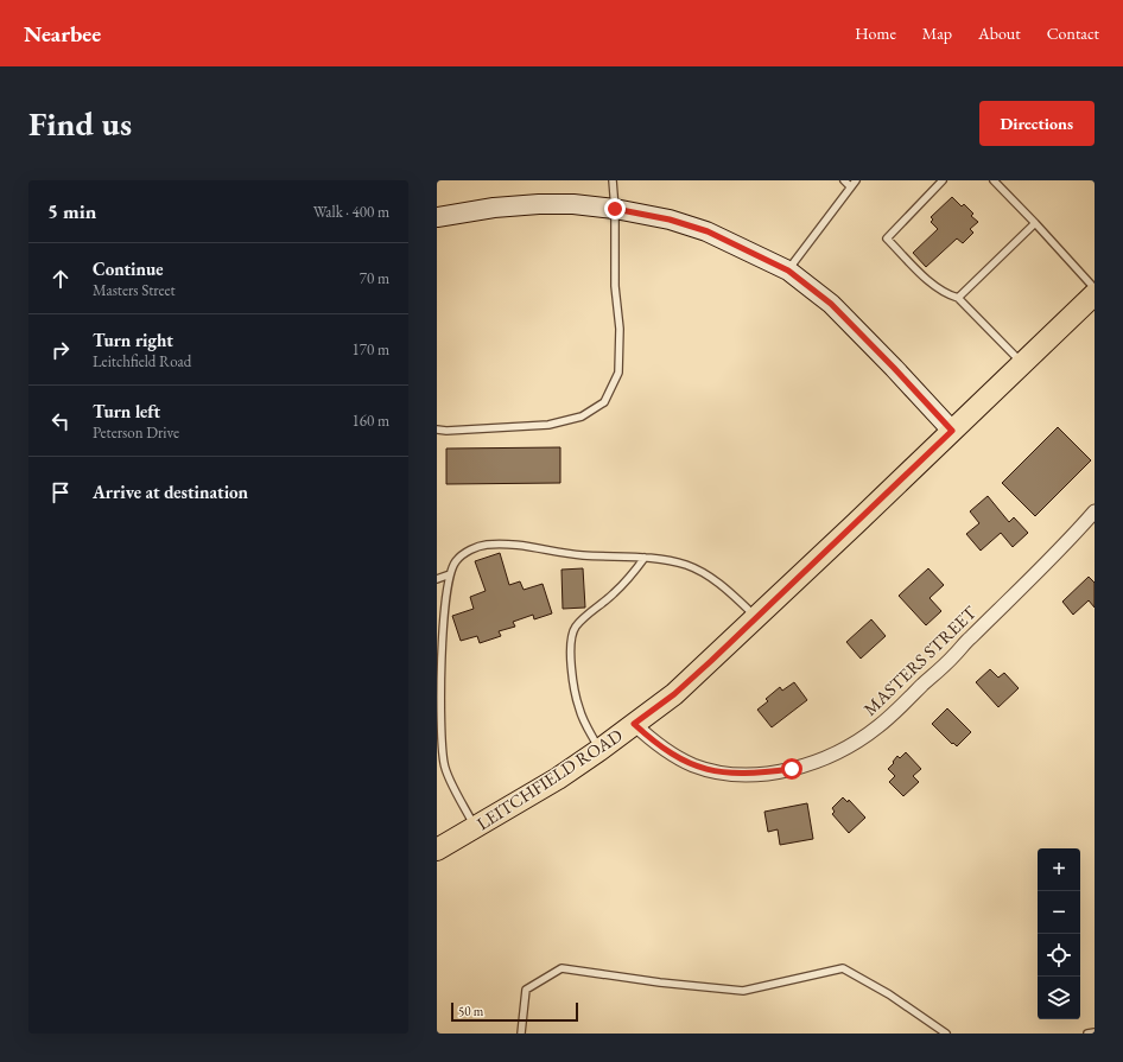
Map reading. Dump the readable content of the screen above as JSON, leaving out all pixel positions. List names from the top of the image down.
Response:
{
  "streets": {
    "main road": ["LEITCHFIELD ROAD"],
    "street": ["MASTERS STREET"]
  },
  "crossings": [
    ["MASTERS STREET", "LEITCHFIELD ROAD"]
  ],
  "scale_bar": "50 m",
  "page": {
    "header": "Nearbee",
    "nav": [
      "Home",
      "Map",
      "About",
      "Contact"
    ],
    "buttons": "Directions",
    "title": "Find us",
    "heading": ["5 min", "Walk · 400 m"],
    "list": [
      ["Continue", "Masters Street", "70 m"],
      ["Turn right", "Leitchfield Road", "170 m"],
      ["Turn left", "Peterson Drive", "160 m"],
      "Arrive at destination"
    ],
    "map_buttons": ["+", "−"],
    "scale": "50 m"
  }
}
